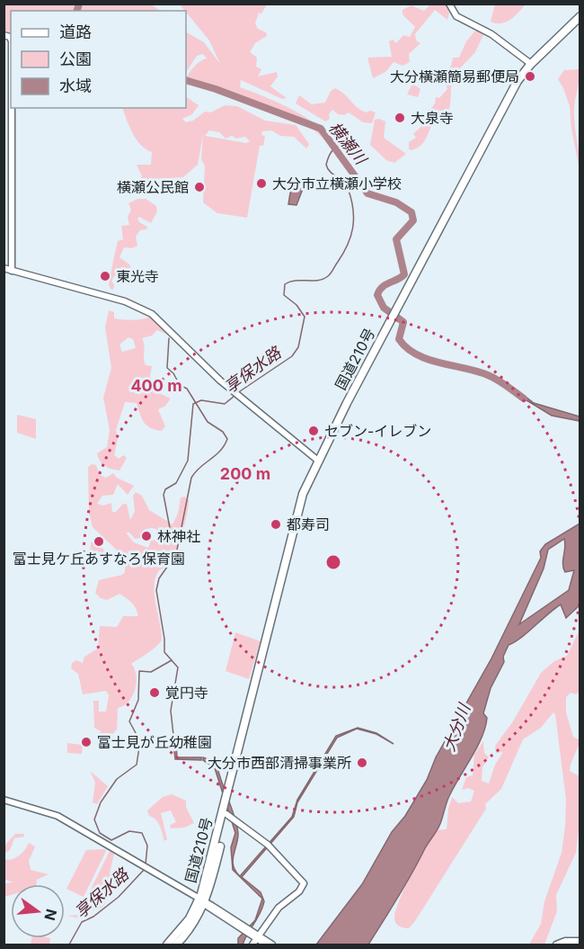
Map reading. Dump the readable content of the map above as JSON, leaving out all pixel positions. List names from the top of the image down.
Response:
{
  "streets": {
    "highway": ["国道210号"]
  },
  "water": ["横瀬川", "享保水路", "大分川"],
  "places": [
    "大分横瀬簡易郵便局",
    "大泉寺",
    "大分市立横瀬小学校",
    "横瀬公民館",
    "東光寺",
    "セブン-イレブン",
    "都寿司",
    "林神社",
    "富士見ケ丘あすなろ保育園",
    "覚円寺",
    "富士見が丘幼稚園",
    "大分市西部清掃事業所"
  ],
  "legend": ["道路", "公園", "水域"],
  "north": "right",
  "rings": ["400 m", "200 m"]
}
